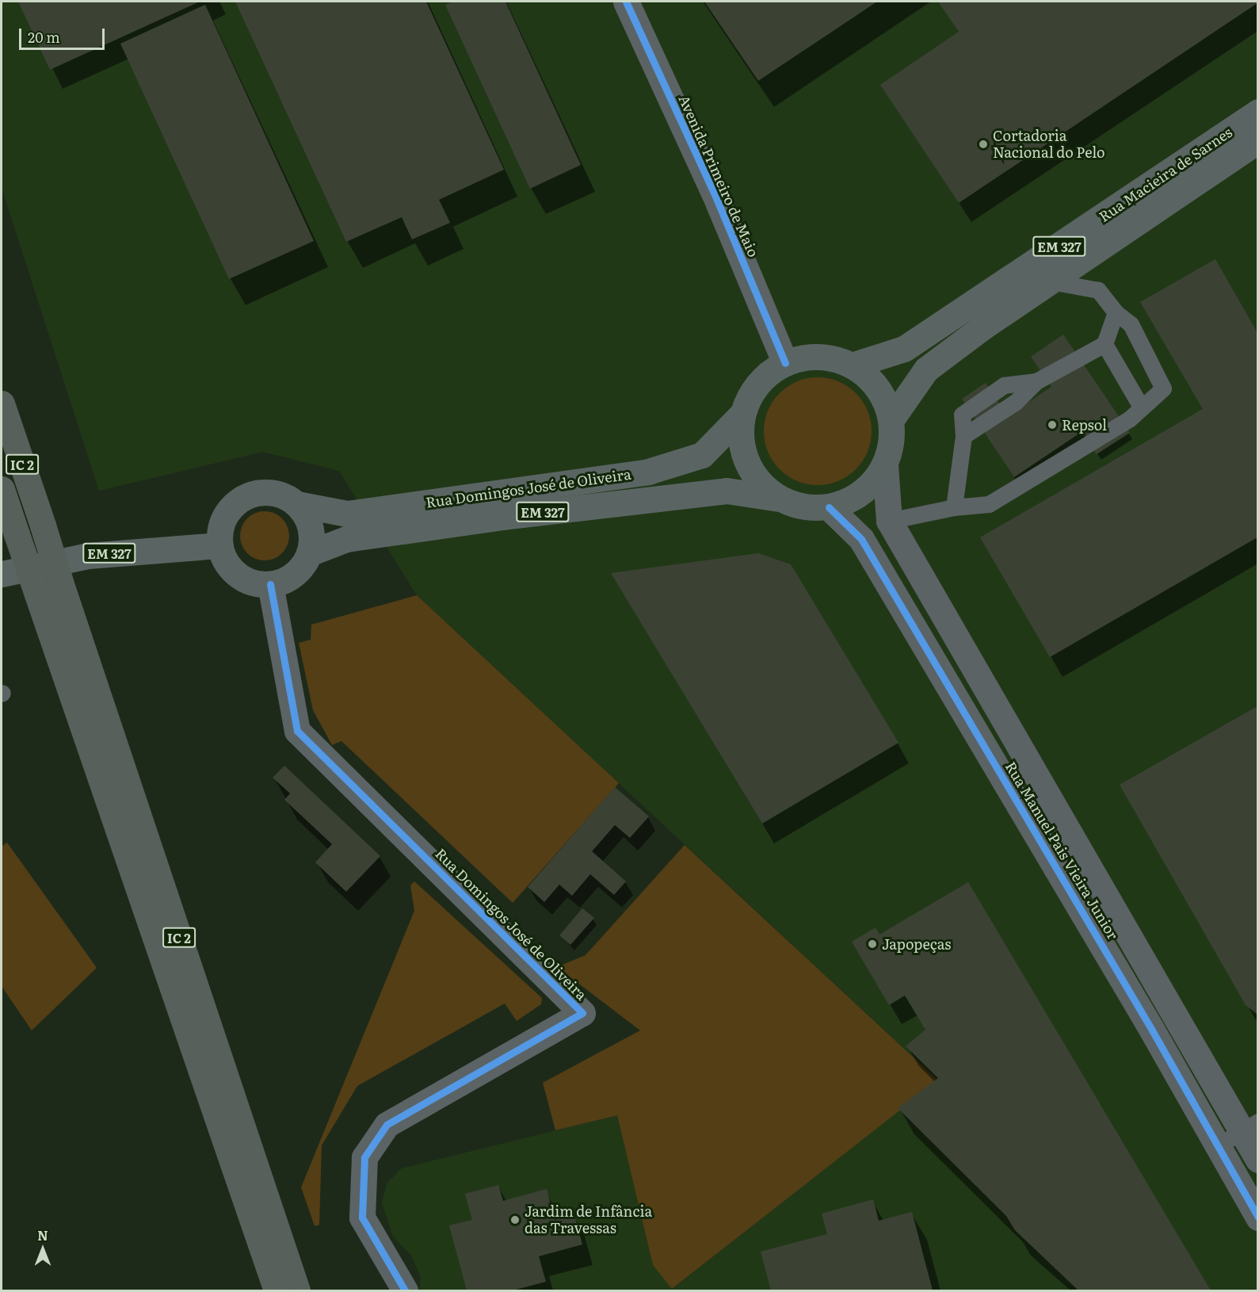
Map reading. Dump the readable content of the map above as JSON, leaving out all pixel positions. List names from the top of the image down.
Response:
{
  "streets": {
    "highway": ["IC 2"],
    "main road": ["Rua Macieira de Sarnes", "EM 327", "Rua Domingos José de Oliveira"],
    "street": ["Avenida Primeiro de Maio", "Rua Manuel Pais Vieira Junior"]
  },
  "crossings": [
    ["Rua Macieira de Sarnes", "Avenida Primeiro de Maio"],
    ["Rua Macieira de Sarnes", "EM 327"],
    ["Rua Macieira de Sarnes", "Rua Domingos José de Oliveira"],
    ["Rua Macieira de Sarnes", "Rua Manuel Pais Vieira Junior"],
    ["Avenida Primeiro de Maio", "EM 327"],
    ["Avenida Primeiro de Maio", "Rua Domingos José de Oliveira"],
    ["Avenida Primeiro de Maio", "Rua Manuel Pais Vieira Junior"],
    ["EM 327", "Rua Domingos José de Oliveira"],
    ["EM 327", "Rua Manuel Pais Vieira Junior"],
    ["Rua Domingos José de Oliveira", "Rua Manuel Pais Vieira Junior"]
  ],
  "places": [
    "Cortadoria Nacional do Pelo",
    "Repsol",
    "Japopeças",
    "Jardim de Infância das Travessas"
  ],
  "scale_bar": "20 m",
  "north": "top"
}
